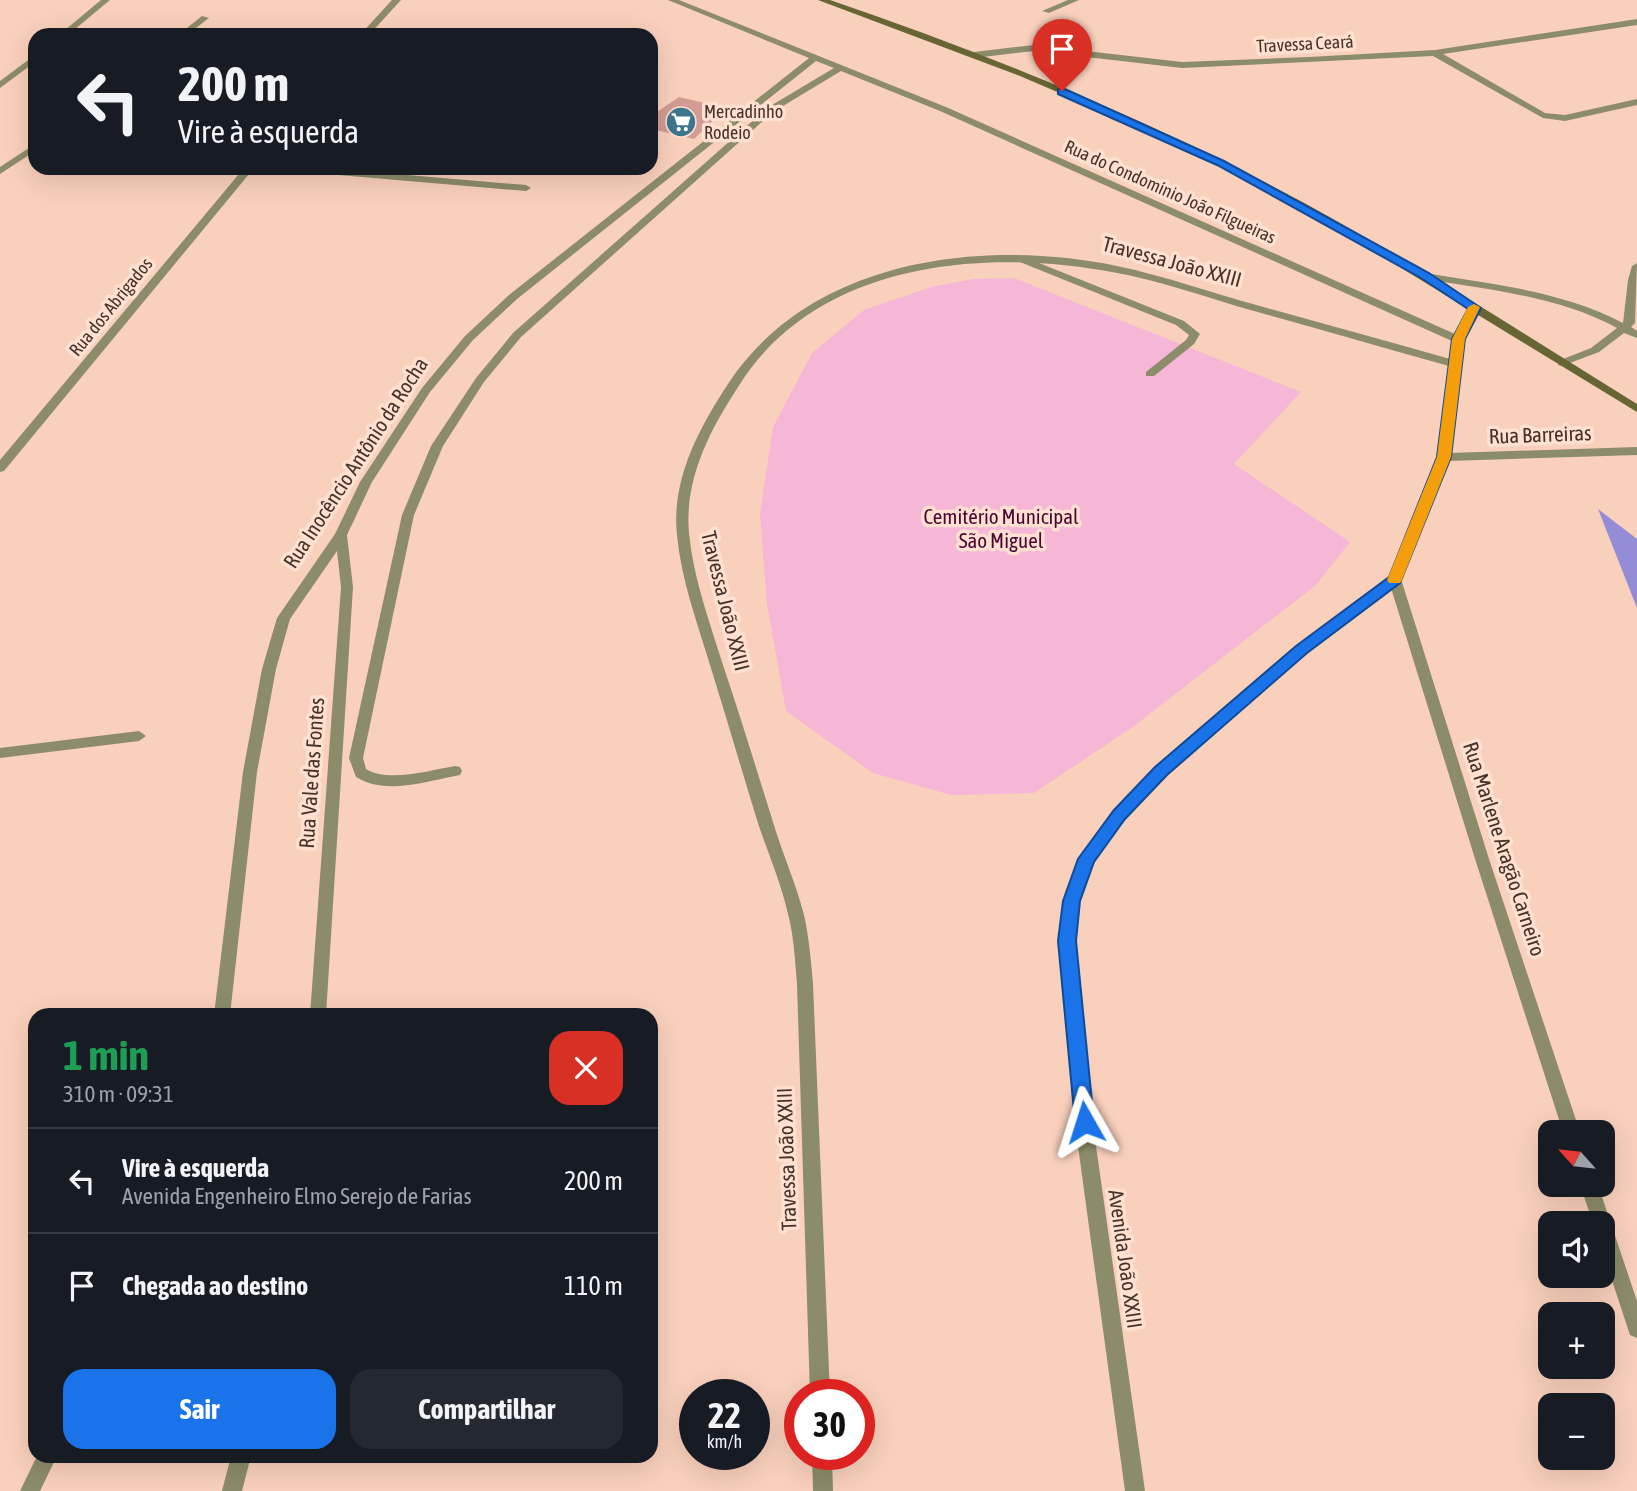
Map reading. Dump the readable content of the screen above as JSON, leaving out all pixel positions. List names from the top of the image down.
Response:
{
  "streets": {
    "street": [
      "Travessa Ceará",
      "Rua do Condomínio João Filgueiras",
      "Travessa João XXIII",
      "Rua dos Abrigados",
      "Rua Barreiras",
      "Rua Inocêncio Antônio da Rocha",
      "Rua Vale das Fontes",
      "Rua Marlene Aragão Carneiro",
      "Avenida João XXIII"
    ]
  },
  "crossings": [
    ["Rua do Condomínio João Filgueiras", "Rua Inocêncio Antônio da Rocha"],
    ["Rua Inocêncio Antônio da Rocha", "Rua Vale das Fontes"],
    ["Rua Marlene Aragão Carneiro", "Avenida João XXIII"]
  ],
  "parks": ["Cemitério Municipal São Miguel"],
  "places": {
    "supermarket": ["Mercadinho Rodeio"]
  },
  "north": "top left",
  "page": {
    "turn": ["200 m", "Vire à esquerda"],
    "heading": ["1 min", "310 m · 09:31"],
    "map_buttons": ["+", "−"],
    "list": [
      {
        "name": "Vire à esquerda",
        "note": "Avenida Engenheiro Elmo Serejo de Farias",
        "value": "200 m"
      },
      {
        "name": "Chegada ao destino",
        "value": "110 m"
      }
    ],
    "buttons": ["Sair", "Compartilhar"],
    "speed": "22 km/h",
    "limit": "30"
  }
}
